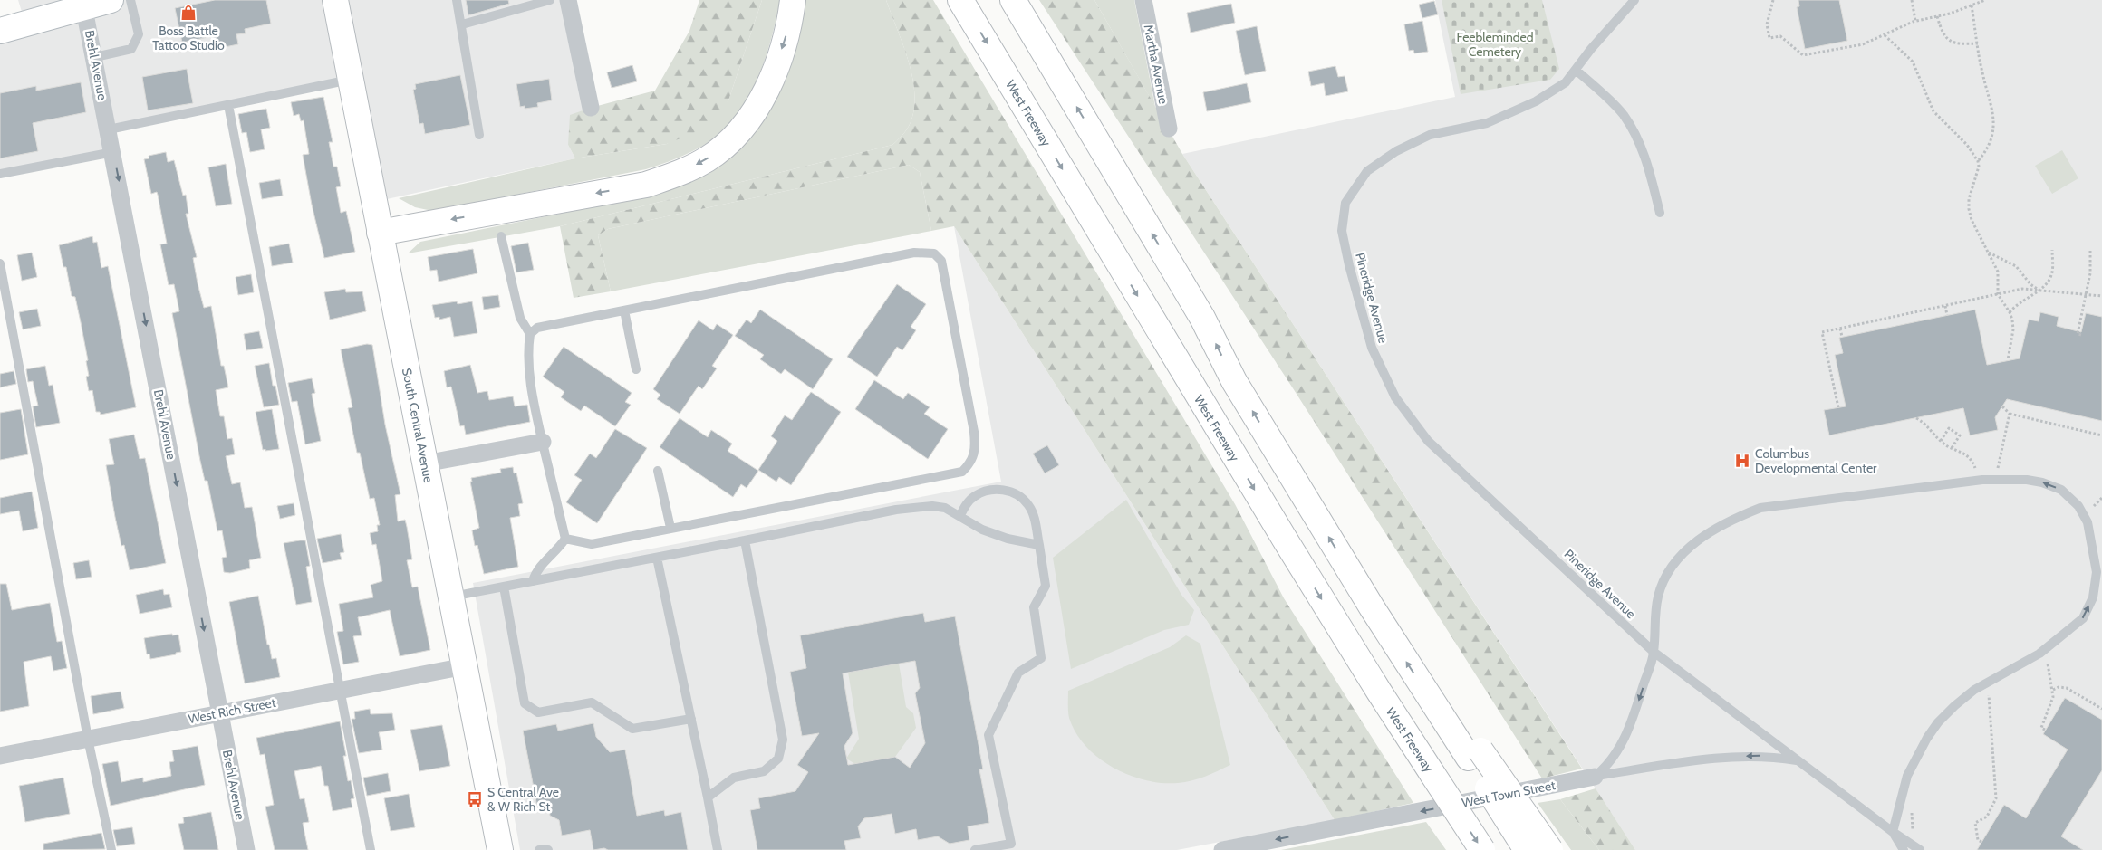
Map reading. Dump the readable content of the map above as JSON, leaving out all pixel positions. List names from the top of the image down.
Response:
{
  "streets": {
    "main road": ["West Freeway", "South Central Avenue"],
    "street": [
      "Martha Avenue",
      "Brehl Avenue",
      "West Rich Street",
      "West Town Street"
    ],
    "lane": ["Pineridge Avenue"]
  },
  "crossings": [
    ["Brehl Avenue", "West Rich Street"],
    ["Pineridge Avenue", "West Town Street"],
    ["South Central Avenue", "West Rich Street"]
  ],
  "one_way": ["Brehl Avenue", "West Town Street"],
  "parks": ["Feebleminded Cemetery"],
  "places": {
    "shop": ["Boss Battle Tattoo Studio"],
    "hospital": ["Columbus Developmental Center"],
    "bus stop": ["S Central Ave & W Rich St"]
  }
}
